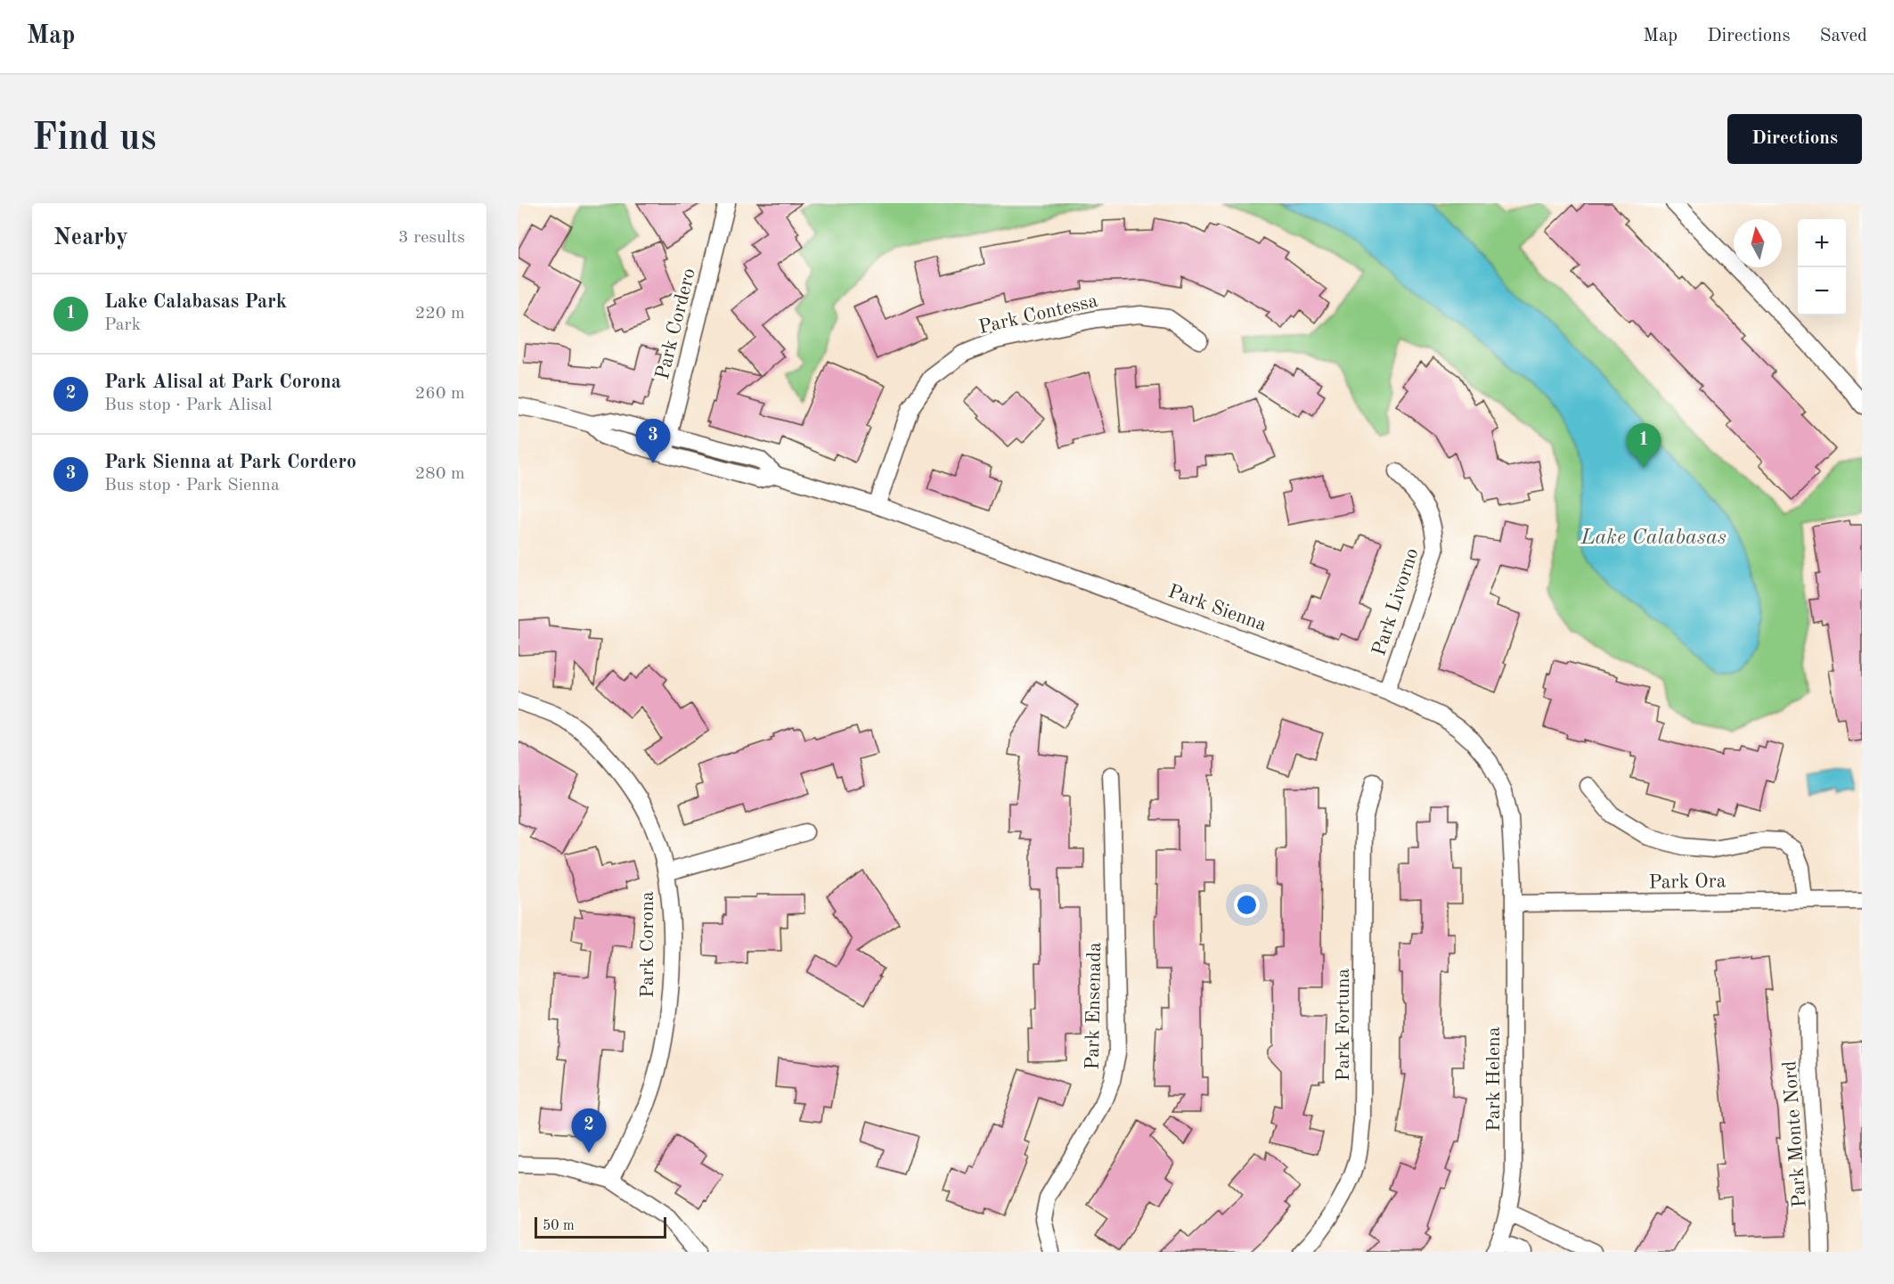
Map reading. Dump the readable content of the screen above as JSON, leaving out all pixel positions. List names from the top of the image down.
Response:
{
  "streets": {
    "street": [
      "Park Contessa",
      "Park Cordero",
      "Park Livorno",
      "Park Sienna",
      "Park Ora",
      "Park Corona",
      "Park Ensenada",
      "Park Fortuna",
      "Park Helena",
      "Park Monte Nord"
    ]
  },
  "crossings": [
    ["Park Contessa", "Park Sienna"],
    ["Park Cordero", "Park Sienna"],
    ["Park Livorno", "Park Sienna"],
    ["Park Sienna", "Park Ora"],
    ["Park Sienna", "Park Helena"],
    ["Park Ora", "Park Helena"]
  ],
  "water": ["Lake Calabasas"],
  "scale_bar": "50 m",
  "north": "top",
  "page": {
    "header": "Map",
    "nav": ["Map", "Directions", "Saved"],
    "buttons": "Directions",
    "title": "Find us",
    "heading": ["Nearby", "3 results"],
    "map_buttons": ["+", "−"],
    "list": [
      {
        "mark": "1",
        "name": "Lake Calabasas Park",
        "note": "Park",
        "value": "220 m"
      },
      {
        "mark": "2",
        "name": "Park Alisal at Park Corona",
        "note": "Bus stop · Park Alisal",
        "value": "260 m"
      },
      {
        "mark": "3",
        "name": "Park Sienna at Park Cordero",
        "note": "Bus stop · Park Sienna",
        "value": "280 m"
      }
    ],
    "pins": ["3", "1", "2"],
    "scale": "50 m"
  }
}
